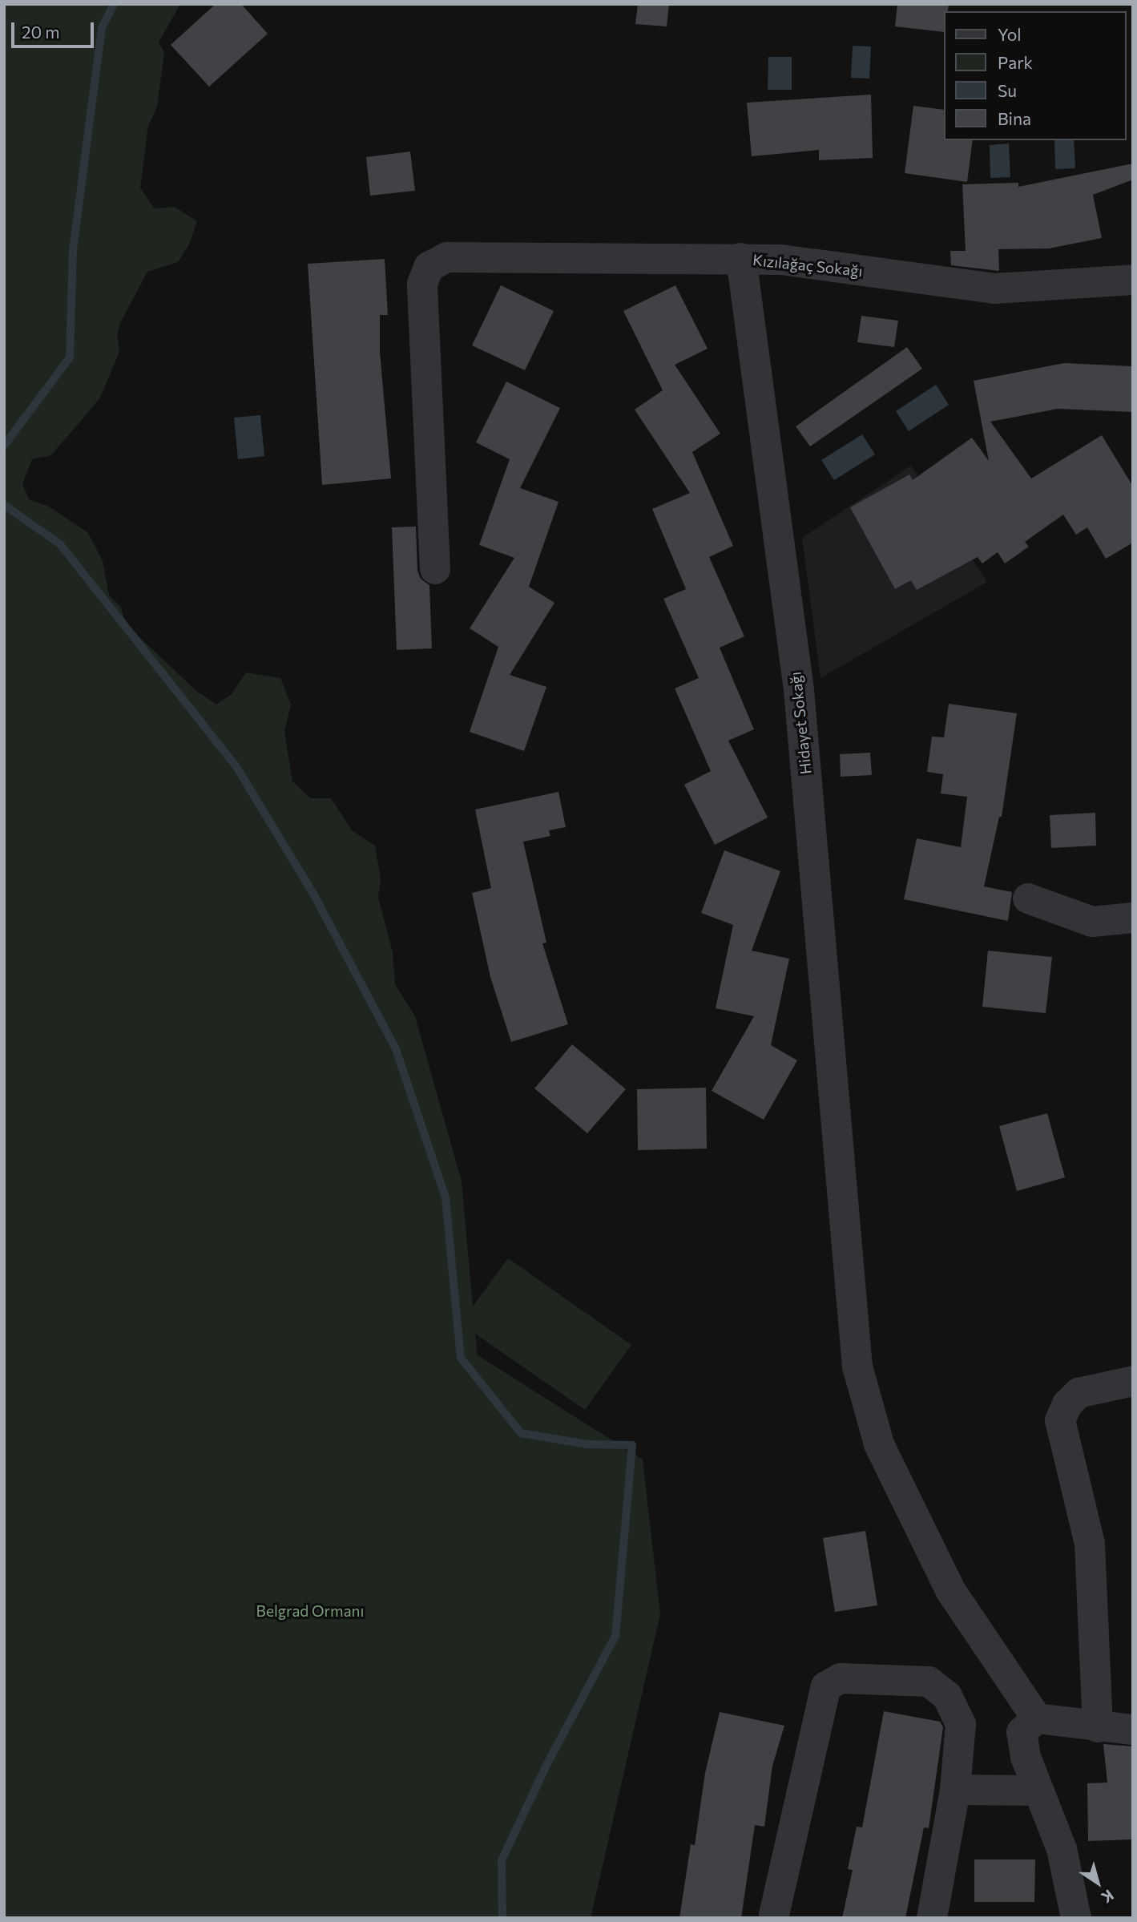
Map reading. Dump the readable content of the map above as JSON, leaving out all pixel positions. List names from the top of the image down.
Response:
{
  "streets": {
    "street": ["Kızılağaç Sokağı", "Hidayet Sokağı"]
  },
  "crossings": [
    ["Kızılağaç Sokağı", "Hidayet Sokağı"]
  ],
  "parks": ["Belgrad Ormanı"],
  "legend": [
    "Yol",
    "Park",
    "Su",
    "Bina"
  ],
  "scale_bar": "20 m",
  "north": "bottom right"
}
